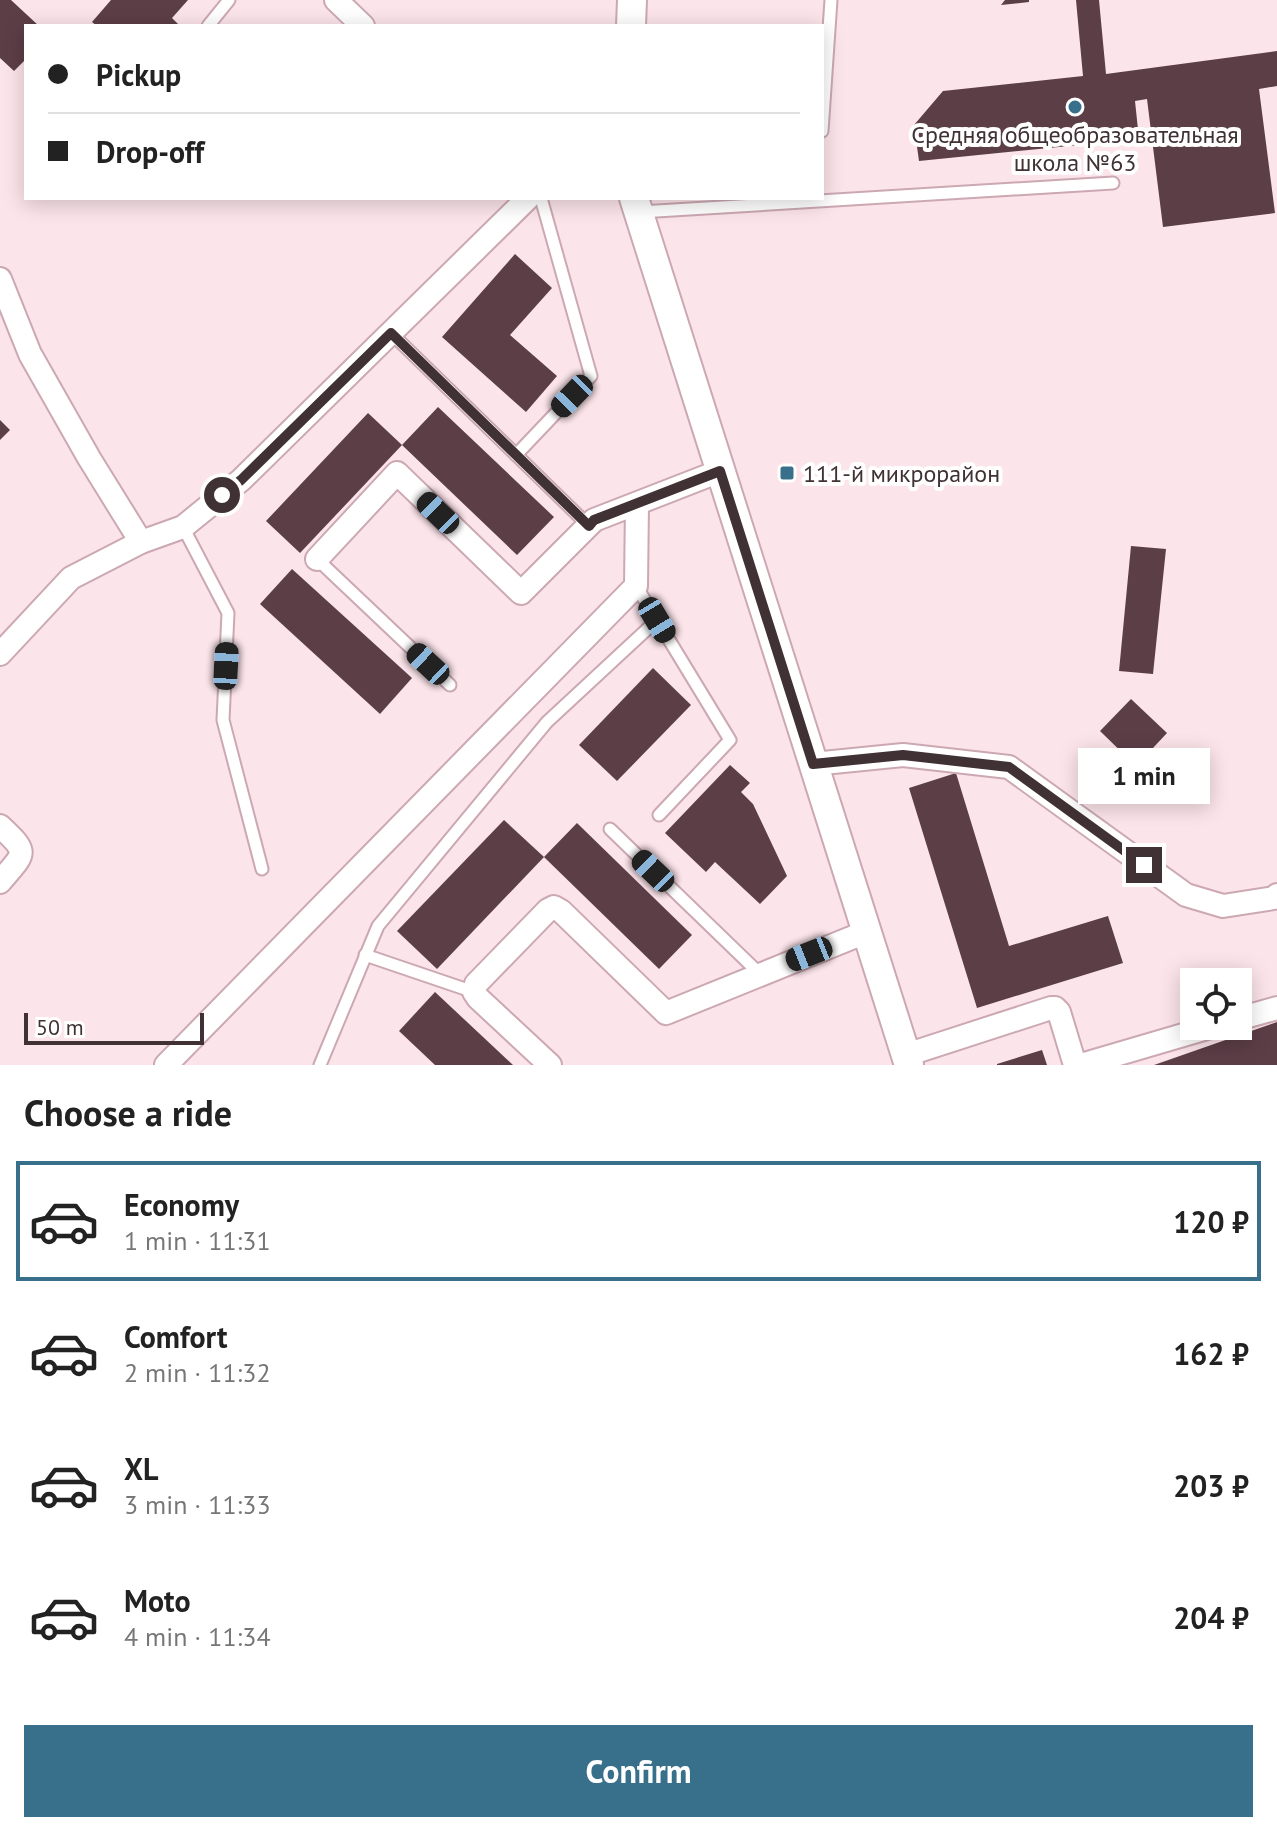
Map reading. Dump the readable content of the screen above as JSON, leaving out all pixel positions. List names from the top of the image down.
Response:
{
  "places": {
    "other": ["Средняя общеобразовательная школа №63"],
    "transit": ["111-й микрорайон"]
  },
  "scale_bar": "50 m",
  "page": {
    "banner": ["Pickup", "Drop-off"],
    "bubble": "1 min",
    "scale": "50 m",
    "heading": "Choose a ride",
    "list": [
      {
        "name": "Economy",
        "note": "1 min · 11:31",
        "value": "120 ₽"
      },
      {
        "name": "Comfort",
        "note": "2 min · 11:32",
        "value": "162 ₽"
      },
      {
        "name": "XL",
        "note": "3 min · 11:33",
        "value": "203 ₽"
      },
      {
        "name": "Moto",
        "note": "4 min · 11:34",
        "value": "204 ₽"
      }
    ],
    "buttons": "Confirm"
  }
}
